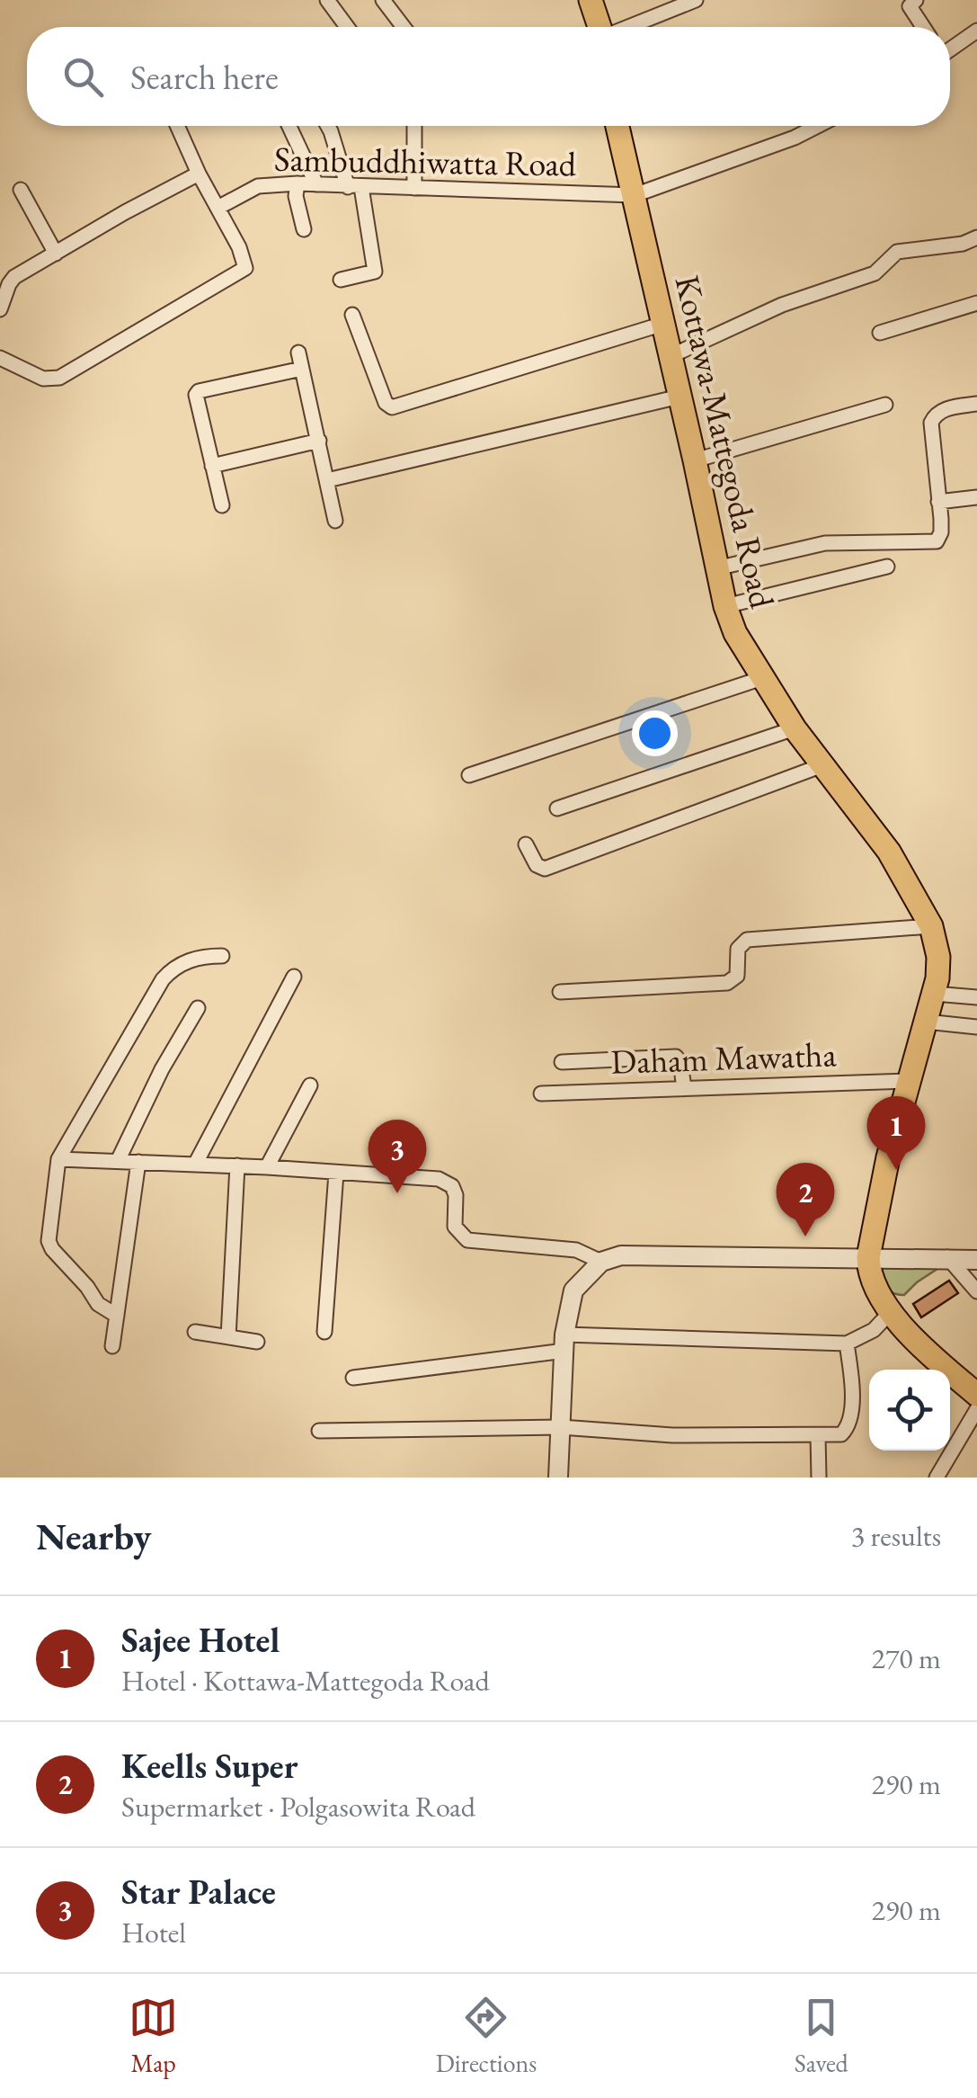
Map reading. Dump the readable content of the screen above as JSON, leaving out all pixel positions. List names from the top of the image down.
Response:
{
  "streets": {
    "main road": ["Kottawa-Mattegoda Road"],
    "street": ["Sambuddhiwatta Road", "Daham Mawatha"]
  },
  "crossings": [
    ["Sambuddhiwatta Road", "Kottawa-Mattegoda Road"],
    ["Kottawa-Mattegoda Road", "Daham Mawatha"]
  ],
  "page": {
    "search": "Search here",
    "pins": ["1", "3", "2"],
    "heading": ["Nearby", "3 results"],
    "list": [
      {
        "mark": "1",
        "name": "Sajee Hotel",
        "note": "Hotel · Kottawa-Mattegoda Road",
        "value": "270 m"
      },
      {
        "mark": "2",
        "name": "Keells Super",
        "note": "Supermarket · Polgasowita Road",
        "value": "290 m"
      },
      {
        "mark": "3",
        "name": "Star Palace",
        "note": "Hotel",
        "value": "290 m"
      }
    ],
    "nav": ["Map", "Directions", "Saved"]
  }
}
